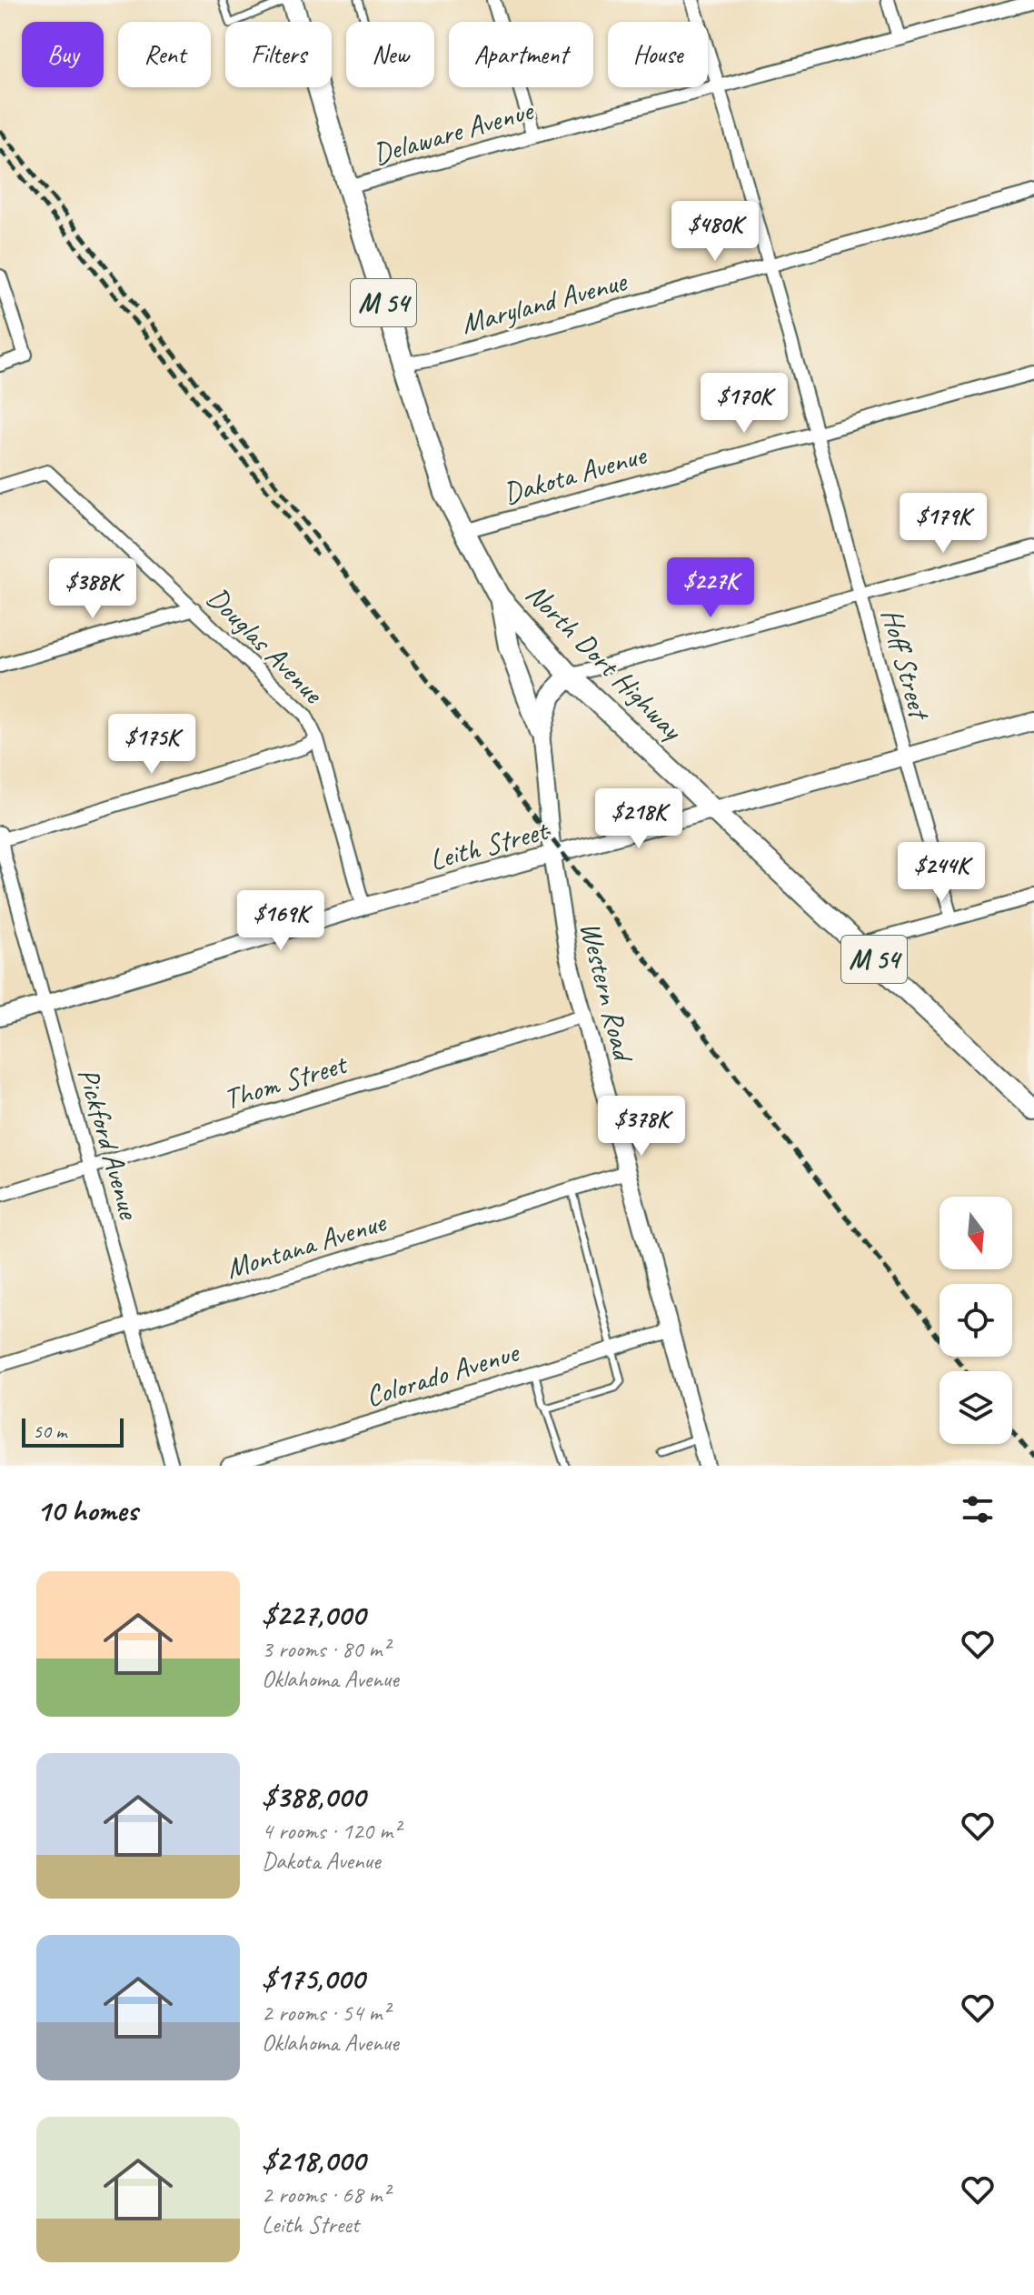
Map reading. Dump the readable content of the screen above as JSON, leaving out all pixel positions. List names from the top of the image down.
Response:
{
  "streets": {
    "main road": ["M 54", "North Dort Highway"],
    "street": [
      "Delaware Avenue",
      "Maryland Avenue",
      "Dakota Avenue",
      "Douglas Avenue",
      "Hoff Street",
      "Leith Street",
      "Western Road",
      "Thom Street",
      "Pickford Avenue",
      "Montana Avenue",
      "Colorado Avenue"
    ]
  },
  "crossings": [
    ["Delaware Avenue", "North Dort Highway"],
    ["Delaware Avenue", "Hoff Street"],
    ["Maryland Avenue", "North Dort Highway"],
    ["Maryland Avenue", "Hoff Street"],
    ["Dakota Avenue", "North Dort Highway"],
    ["Dakota Avenue", "Hoff Street"],
    ["Douglas Avenue", "Leith Street"],
    ["North Dort Highway", "Leith Street"],
    ["Hoff Street", "Leith Street"],
    ["Leith Street", "Western Road"],
    ["Leith Street", "Pickford Avenue"],
    ["Western Road", "Thom Street"],
    ["Western Road", "Montana Avenue"],
    ["Western Road", "Colorado Avenue"],
    ["Thom Street", "Pickford Avenue"],
    ["Pickford Avenue", "Montana Avenue"]
  ],
  "scale_bar": "50 m",
  "north": "bottom",
  "page": {
    "chip": [
      "Buy",
      "Rent",
      "Filters",
      "New",
      "Apartment",
      "House"
    ],
    "price": [
      "$480K",
      "$170K",
      "$179K",
      "$227K",
      "$388K",
      "$175K",
      "$218K",
      "$244K",
      "$169K",
      "$378K"
    ],
    "scale": "50 m",
    "heading": "10 homes",
    "list": [
      {
        "name": "$227,000",
        "note": "3 rooms · 80 m² · Oklahoma Avenue"
      },
      {
        "name": "$388,000",
        "note": "4 rooms · 120 m² · Dakota Avenue"
      },
      {
        "name": "$175,000",
        "note": "2 rooms · 54 m² · Oklahoma Avenue"
      },
      {
        "name": "$218,000",
        "note": "2 rooms · 68 m² · Leith Street"
      }
    ]
  }
}
